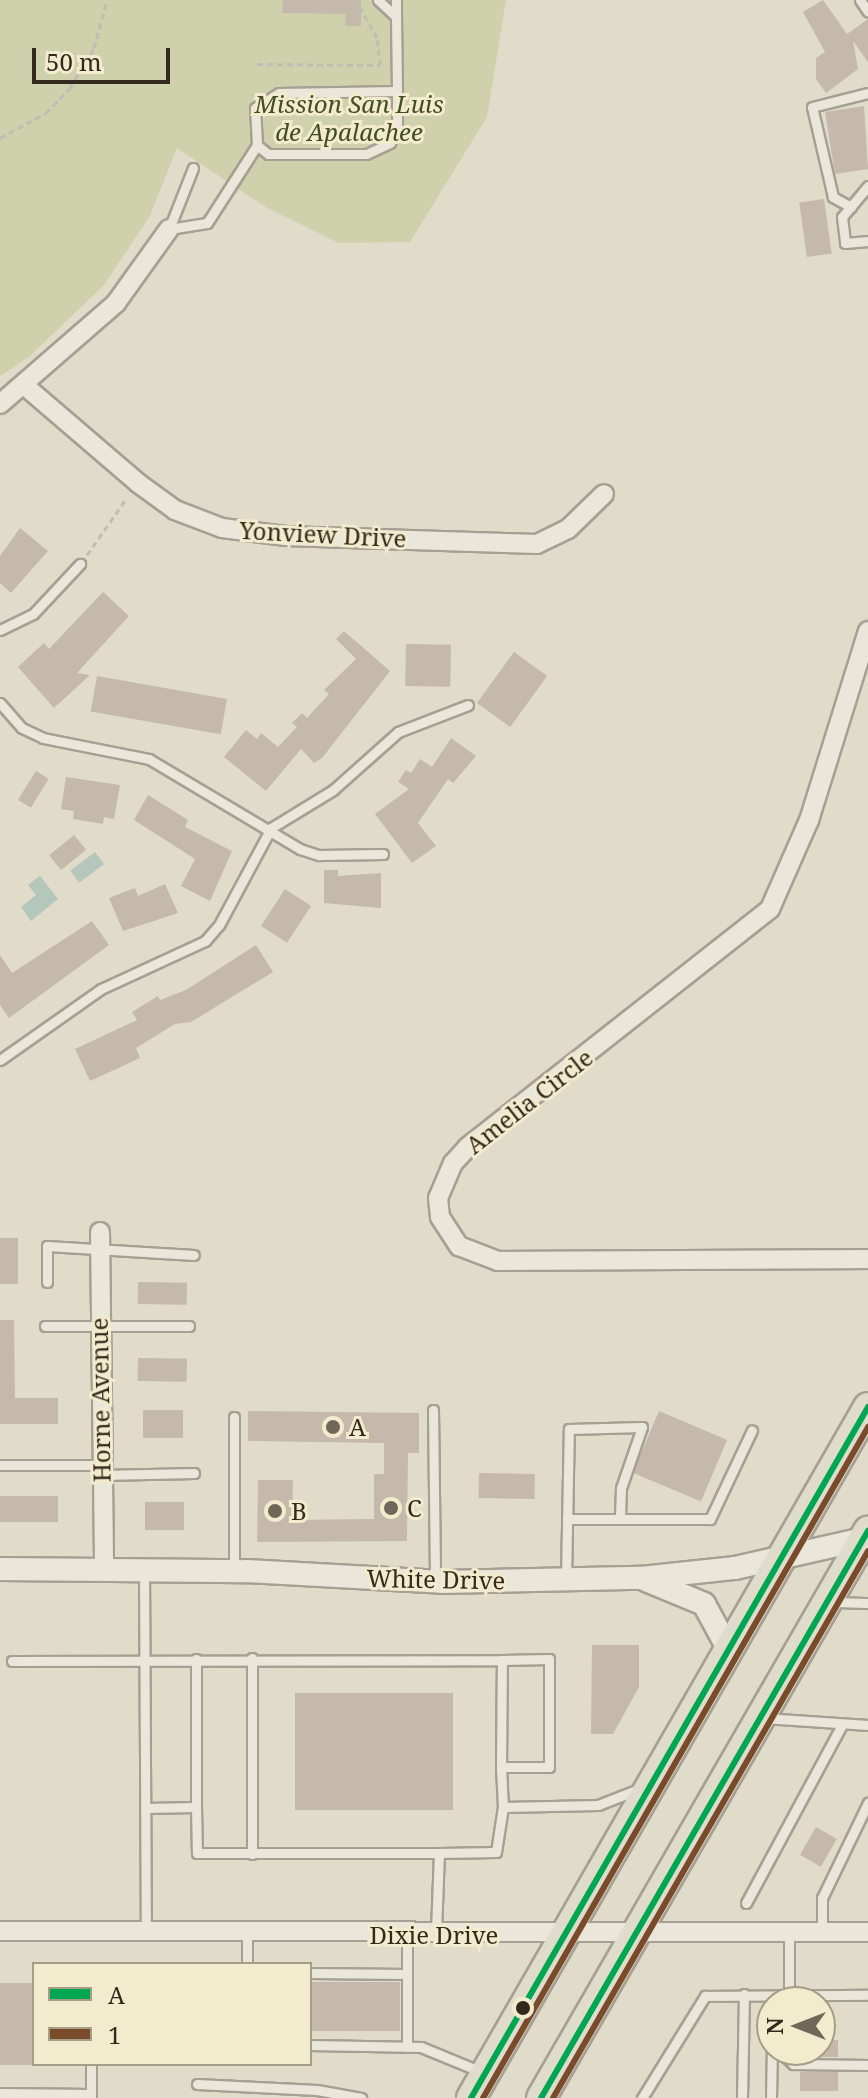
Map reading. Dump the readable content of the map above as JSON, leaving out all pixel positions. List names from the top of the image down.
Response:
{
  "streets": {
    "street": [
      "Yonview Drive",
      "Amelia Circle",
      "Horne Avenue",
      "White Drive",
      "Dixie Drive"
    ]
  },
  "crossings": [
    ["Horne Avenue", "White Drive"]
  ],
  "parks": ["Mission San Luis de Apalachee"],
  "places": ["A", "C", "B"],
  "lines": ["transit line A", "transit line 1"],
  "legend": ["A", "1"],
  "scale_bar": "50 m",
  "north": "left"
}
